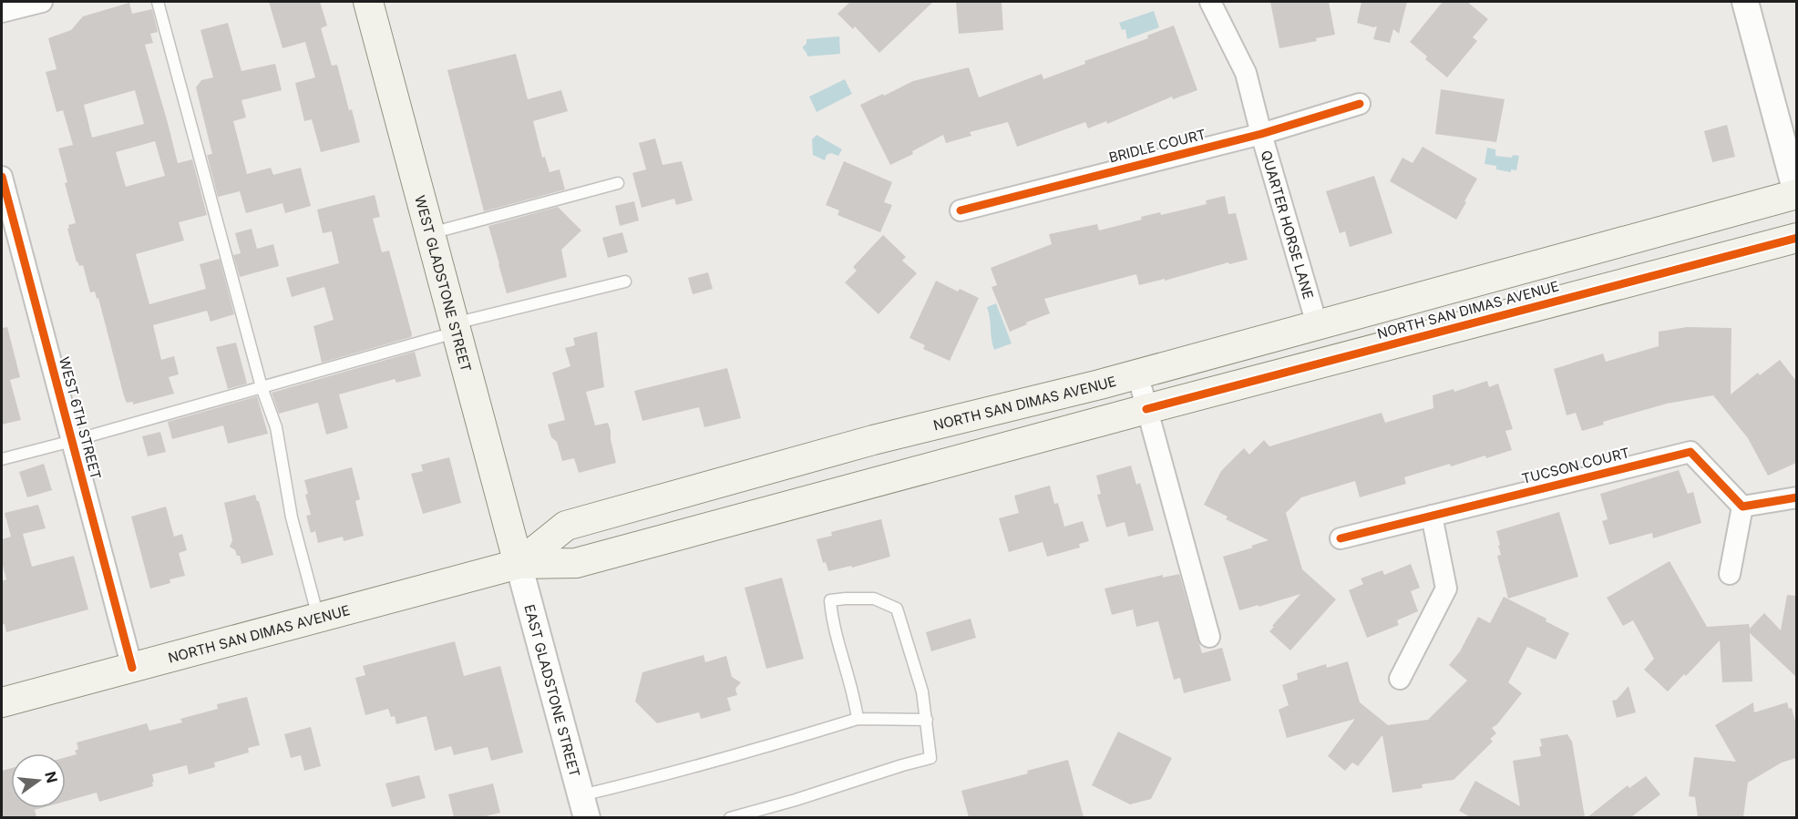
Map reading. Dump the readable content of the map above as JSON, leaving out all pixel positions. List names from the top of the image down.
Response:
{
  "streets": {
    "main road": ["WEST GLADSTONE STREET", "NORTH SAN DIMAS AVENUE"],
    "street": [
      "BRIDLE COURT",
      "QUARTER HORSE LANE",
      "WEST 6TH STREET",
      "TUCSON COURT",
      "EAST GLADSTONE STREET"
    ]
  },
  "crossings": [
    ["BRIDLE COURT", "QUARTER HORSE LANE"],
    ["QUARTER HORSE LANE", "NORTH SAN DIMAS AVENUE"],
    ["WEST GLADSTONE STREET", "NORTH SAN DIMAS AVENUE"],
    ["WEST GLADSTONE STREET", "EAST GLADSTONE STREET"],
    ["NORTH SAN DIMAS AVENUE", "WEST 6TH STREET"],
    ["NORTH SAN DIMAS AVENUE", "EAST GLADSTONE STREET"]
  ],
  "north": "right"
}
